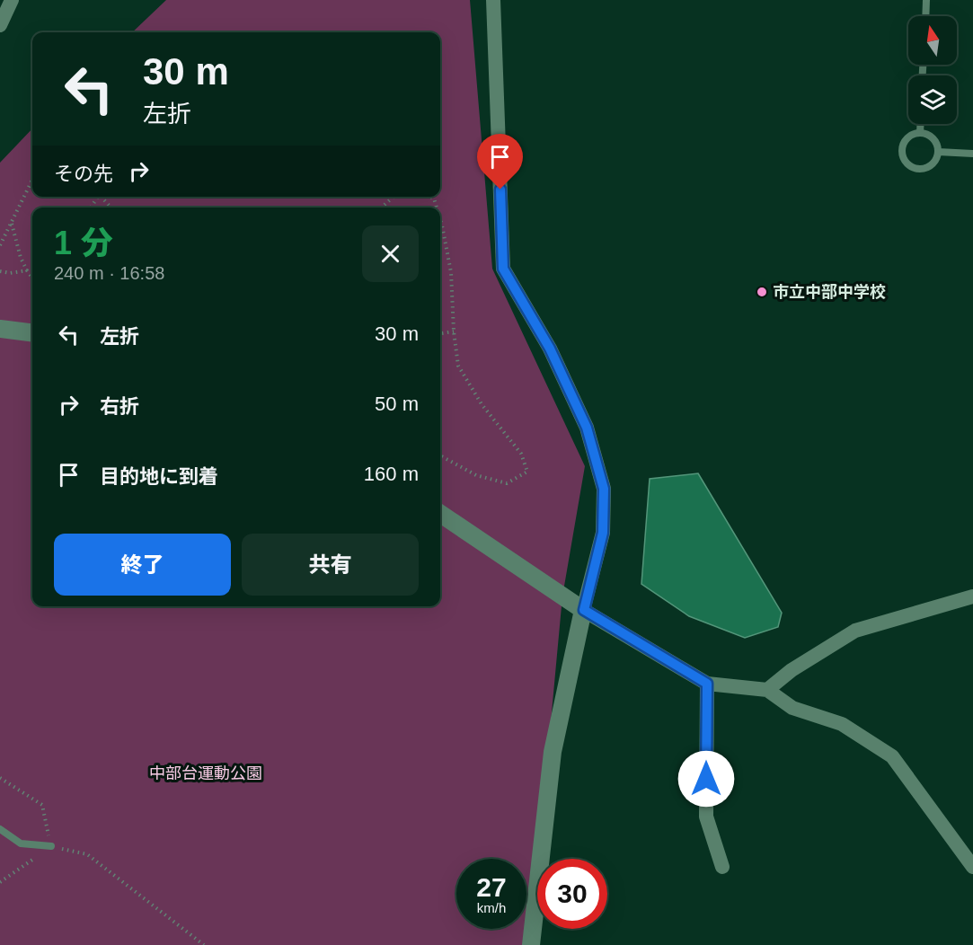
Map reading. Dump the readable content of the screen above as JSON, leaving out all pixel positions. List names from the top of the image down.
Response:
{
  "parks": ["中部台運動公園"],
  "places": ["市立中部中学校"],
  "north": "top",
  "page": {
    "turn": ["30 m", "左折"],
    "then": "その先",
    "heading": ["1 分", "240 m · 16:58"],
    "list": [
      {
        "name": "左折",
        "value": "30 m"
      },
      {
        "name": "右折",
        "value": "50 m"
      },
      {
        "name": "目的地に到着",
        "value": "160 m"
      }
    ],
    "buttons": ["終了", "共有"],
    "speed": "27 km/h",
    "limit": "30"
  }
}
